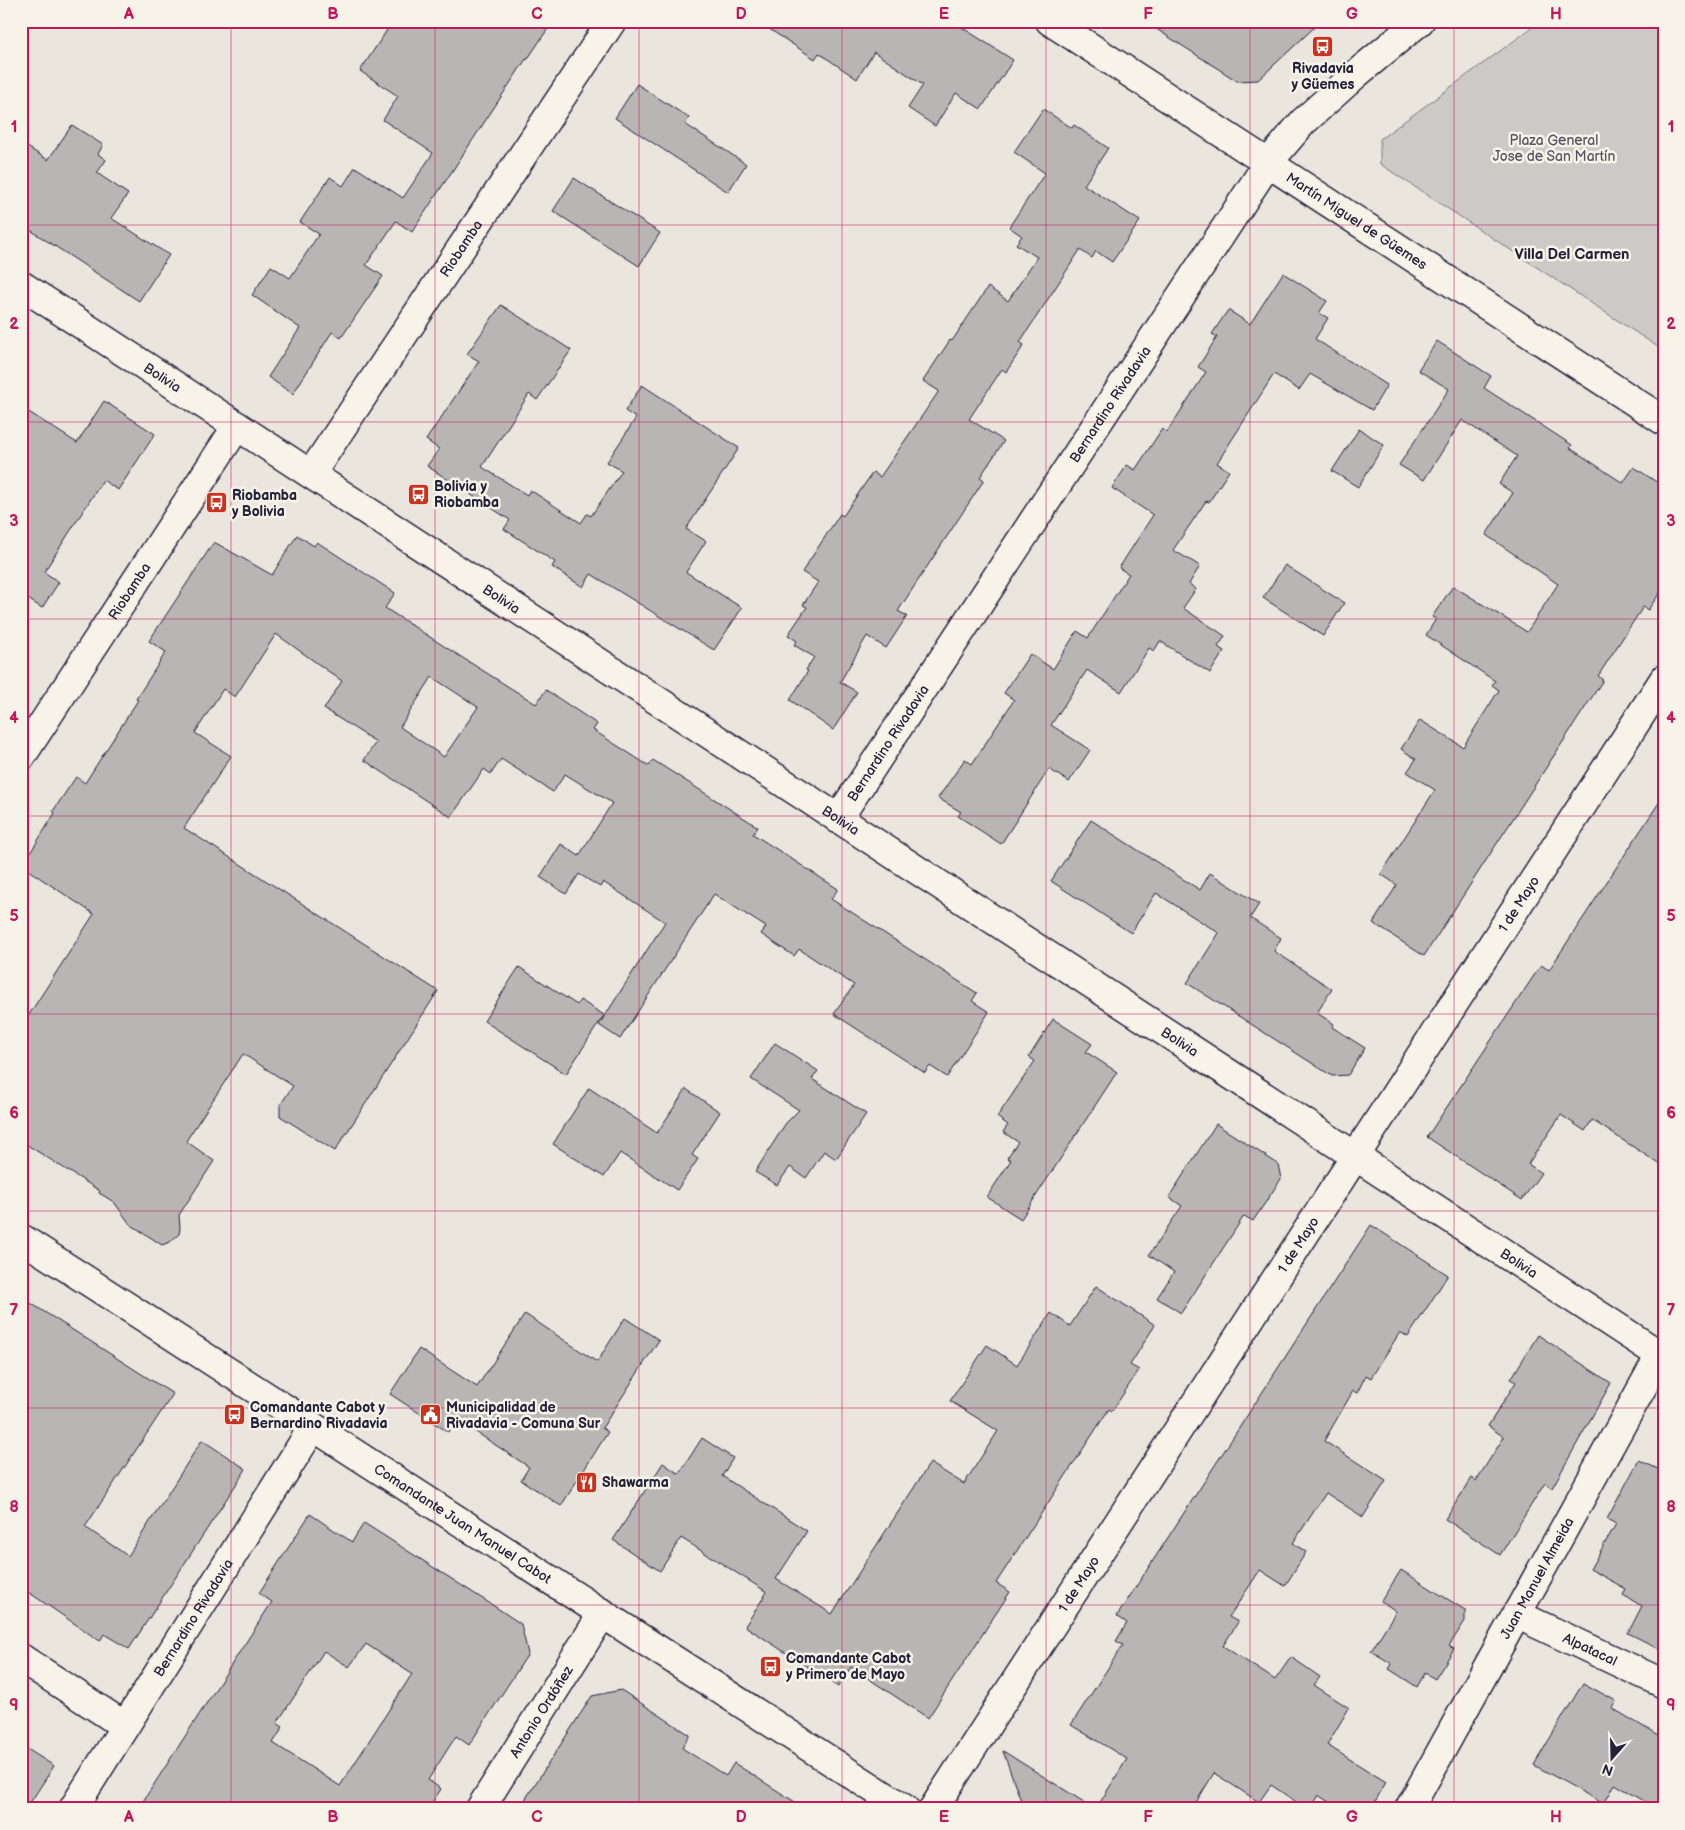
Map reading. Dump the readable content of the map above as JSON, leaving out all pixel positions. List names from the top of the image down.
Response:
{
  "streets": {
    "street": [
      "Martín Miguel de Güemes",
      "Riobamba",
      "Bolivia",
      "Bernardino Rivadavia",
      "1 de Mayo",
      "Comandante Juan Manuel Cabot",
      "Juan Manuel Almeida",
      "Alpatacal",
      "Antonio Ordóñez"
    ]
  },
  "crossings": [
    ["Martín Miguel de Güemes", "Bernardino Rivadavia"],
    ["Riobamba", "Bolivia"],
    ["Bolivia", "Bernardino Rivadavia"],
    ["Bolivia", "1 de Mayo"],
    ["Bolivia", "Juan Manuel Almeida"],
    ["Bernardino Rivadavia", "Comandante Juan Manuel Cabot"],
    ["Comandante Juan Manuel Cabot", "Antonio Ordóñez"],
    ["Juan Manuel Almeida", "Alpatacal"]
  ],
  "districts": ["Villa Del Carmen"],
  "parks": ["Plaza General Jose de San Martín"],
  "places": {
    "bus stop": [
      "Rivadavia y Güemes",
      "Bolivia y Riobamba",
      "Riobamba y Bolivia",
      "Comandante Cabot y Bernardino Rivadavia",
      "Comandante Cabot y Primero de Mayo"
    ],
    "public building": ["Municipalidad de Rivadavia - Comuna Sur"],
    "restaurant": ["Shawarma"]
  },
  "north": "bottom",
  "grid": {
    "columns": [
      "A",
      "B",
      "C",
      "D",
      "E",
      "F",
      "G",
      "H"
    ],
    "rows": [
      "1",
      "2",
      "3",
      "4",
      "5",
      "6",
      "7",
      "8",
      "9"
    ]
  }
}
